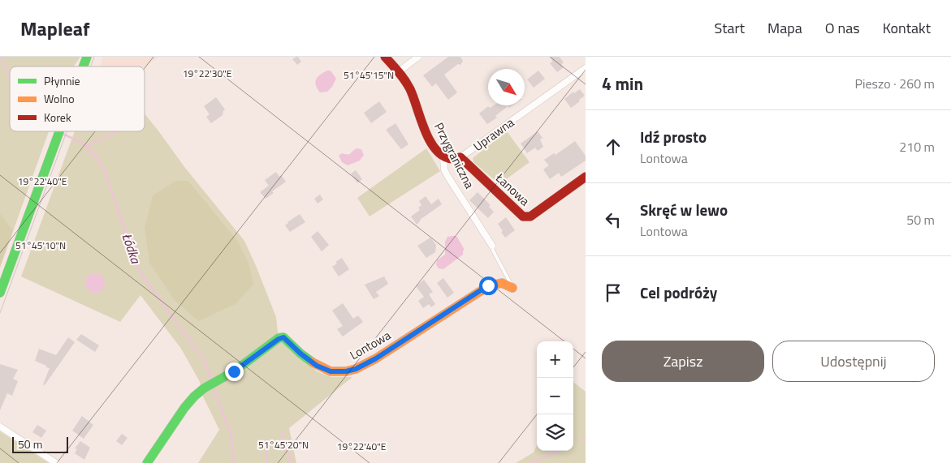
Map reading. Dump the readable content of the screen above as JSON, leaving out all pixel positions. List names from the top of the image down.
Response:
{
  "streets": {
    "street": [
      "Uprawna",
      "Przygraniczna",
      "Łanowa",
      "Lontowa"
    ]
  },
  "crossings": [
    ["Uprawna", "Łanowa"],
    ["Przygraniczna", "Lontowa"]
  ],
  "water": ["Łódka"],
  "legend": ["Płynnie", "Wolno", "Korek"],
  "scale_bar": "50 m",
  "north": "bottom right",
  "page": {
    "header": "Mapleaf",
    "nav": [
      "Start",
      "Mapa",
      "O nas",
      "Kontakt"
    ],
    "heading": ["4 min", "Pieszo · 260 m"],
    "list": [
      ["Idź prosto", "Lontowa", "210 m"],
      ["Skręć w lewo", "Lontowa", "50 m"],
      "Cel podróży"
    ],
    "buttons": ["Zapisz", "Udostępnij"],
    "map_buttons": ["+", "−"],
    "scale": "50 m"
  },
  "coordinates": [
    "19°22'30\"E",
    "51°45'15\"N",
    "19°22'40\"E",
    "51°45'10\"N",
    "51°45'20\"N"
  ]
}
